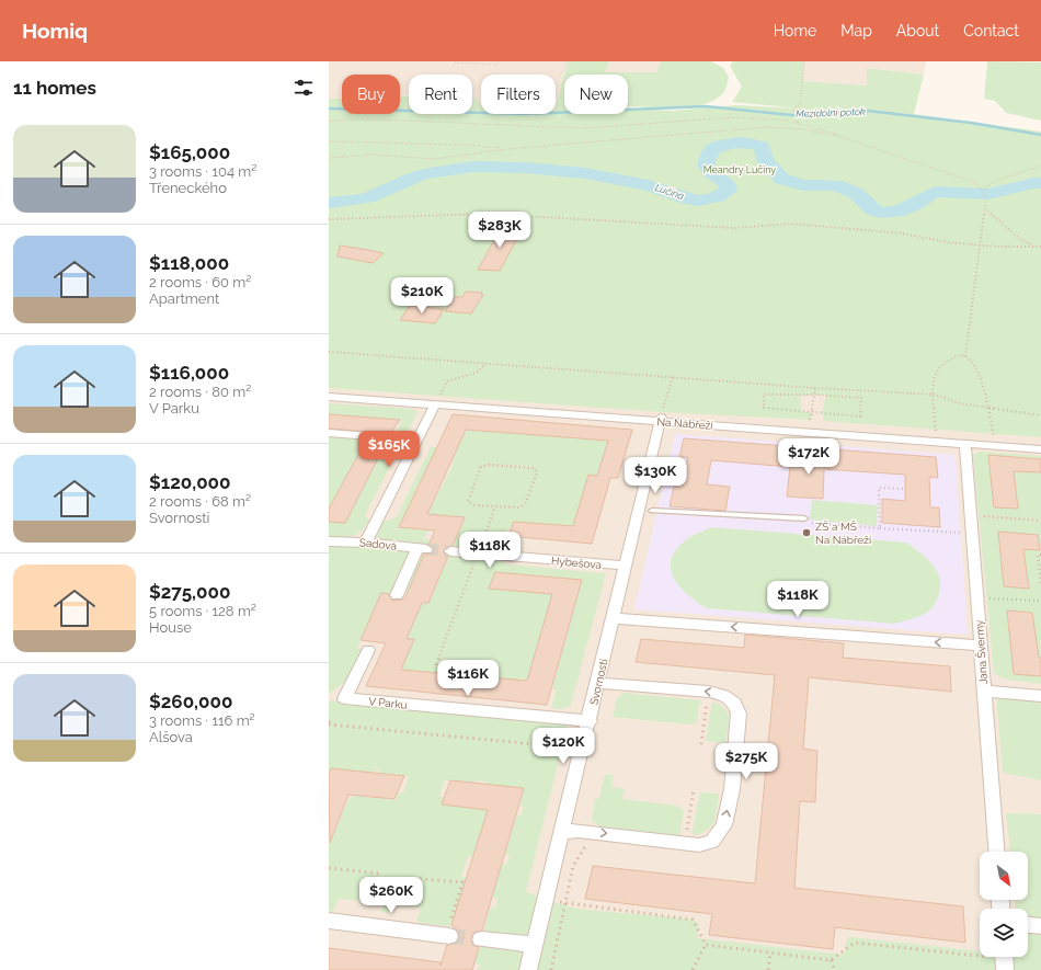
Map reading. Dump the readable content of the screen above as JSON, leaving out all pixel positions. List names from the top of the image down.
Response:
{
  "streets": {
    "street": [
      "Na Nábřeží",
      "Sadová",
      "Hybešova",
      "Jana Švermy",
      "Svornosti",
      "V Parku"
    ]
  },
  "crossings": [
    ["Na Nábřeží", "Jana Švermy"],
    ["Na Nábřeží", "Svornosti"],
    ["Hybešova", "Svornosti"],
    ["Svornosti", "V Parku"]
  ],
  "water": ["Mezidolní potok", "Lučina"],
  "parks": ["Meandry Lučiny"],
  "places": ["ZŠ a MŠ Na Nábřeží"],
  "north": "bottom right",
  "page": {
    "header": "Homiq",
    "nav": [
      "Home",
      "Map",
      "About",
      "Contact"
    ],
    "heading": "11 homes",
    "chip": [
      "Buy",
      "Rent",
      "Filters",
      "New"
    ],
    "list": [
      {
        "name": "$165,000",
        "note": "3 rooms · 104 m² · Třeneckého"
      },
      {
        "name": "$118,000",
        "note": "2 rooms · 60 m² · Apartment"
      },
      {
        "name": "$116,000",
        "note": "2 rooms · 80 m² · V Parku"
      },
      {
        "name": "$120,000",
        "note": "2 rooms · 68 m² · Svornosti"
      },
      {
        "name": "$275,000",
        "note": "5 rooms · 128 m² · House"
      },
      {
        "name": "$260,000",
        "note": "3 rooms · 116 m² · Alšova"
      }
    ],
    "price": [
      "$283K",
      "$210K",
      "$165K",
      "$172K",
      "$130K",
      "$118K",
      "$118K",
      "$116K",
      "$120K",
      "$275K",
      "$260K"
    ]
  }
}
